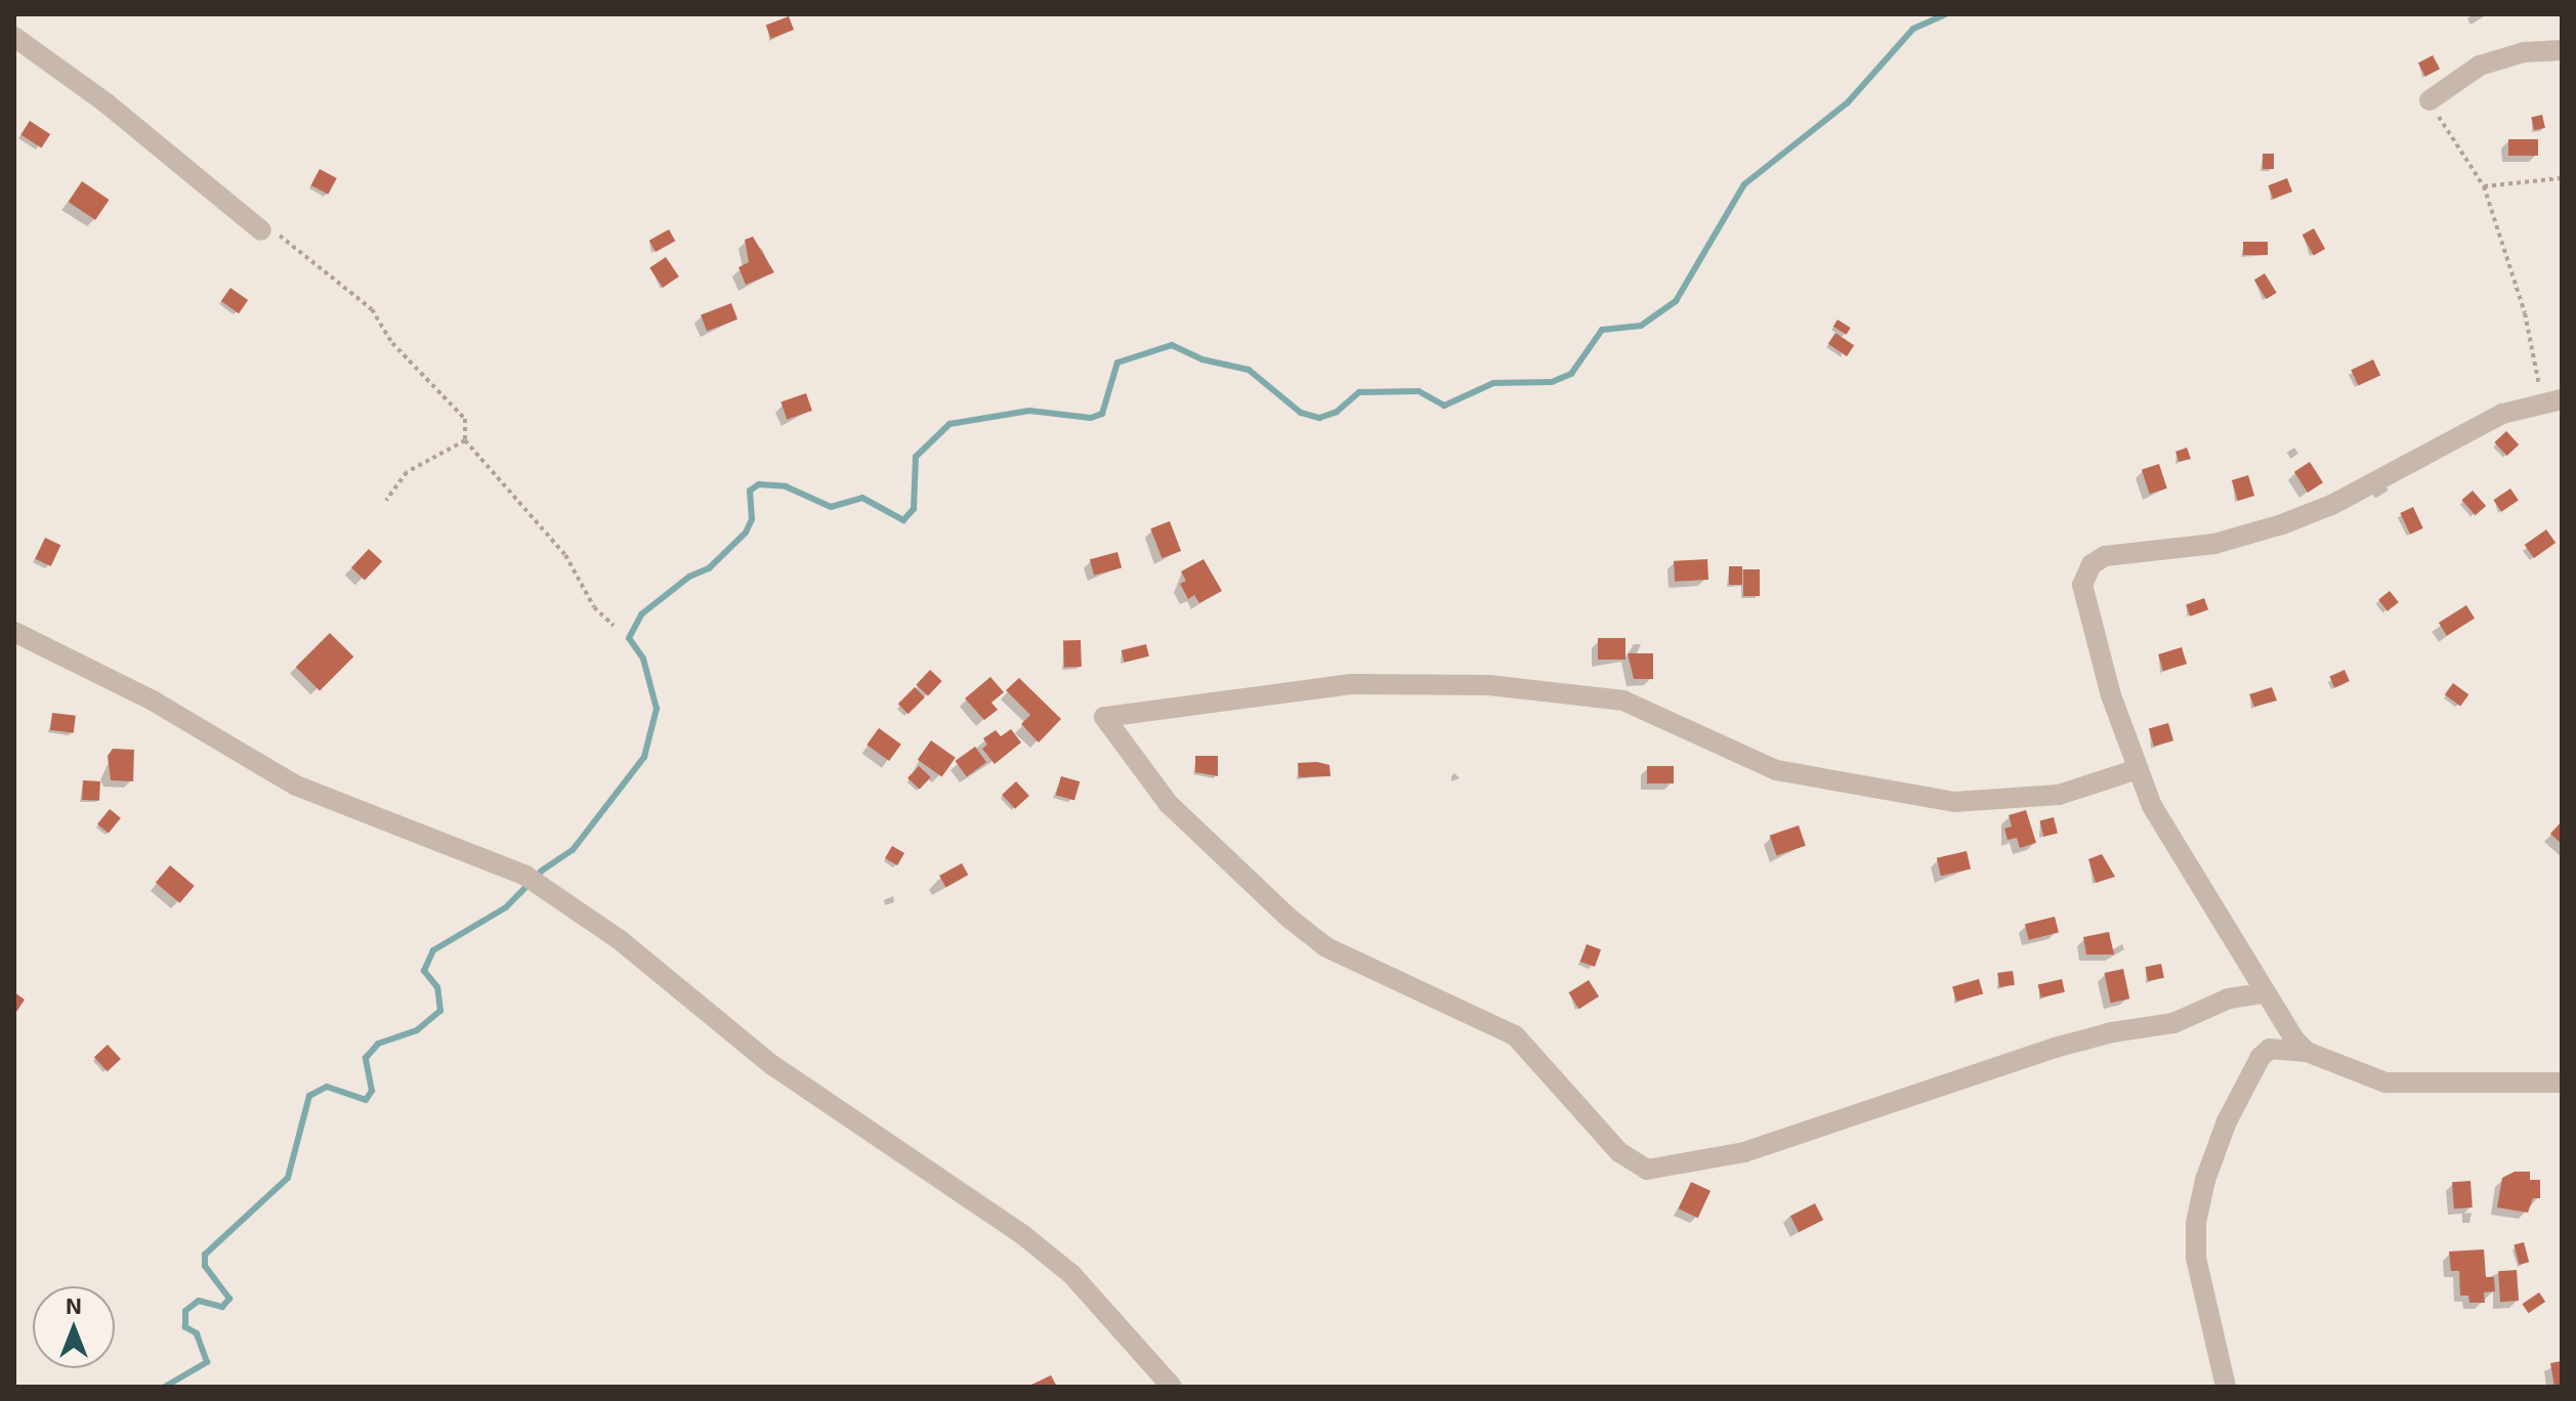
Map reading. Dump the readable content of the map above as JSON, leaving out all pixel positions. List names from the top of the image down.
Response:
{
  "north": "top"
}
